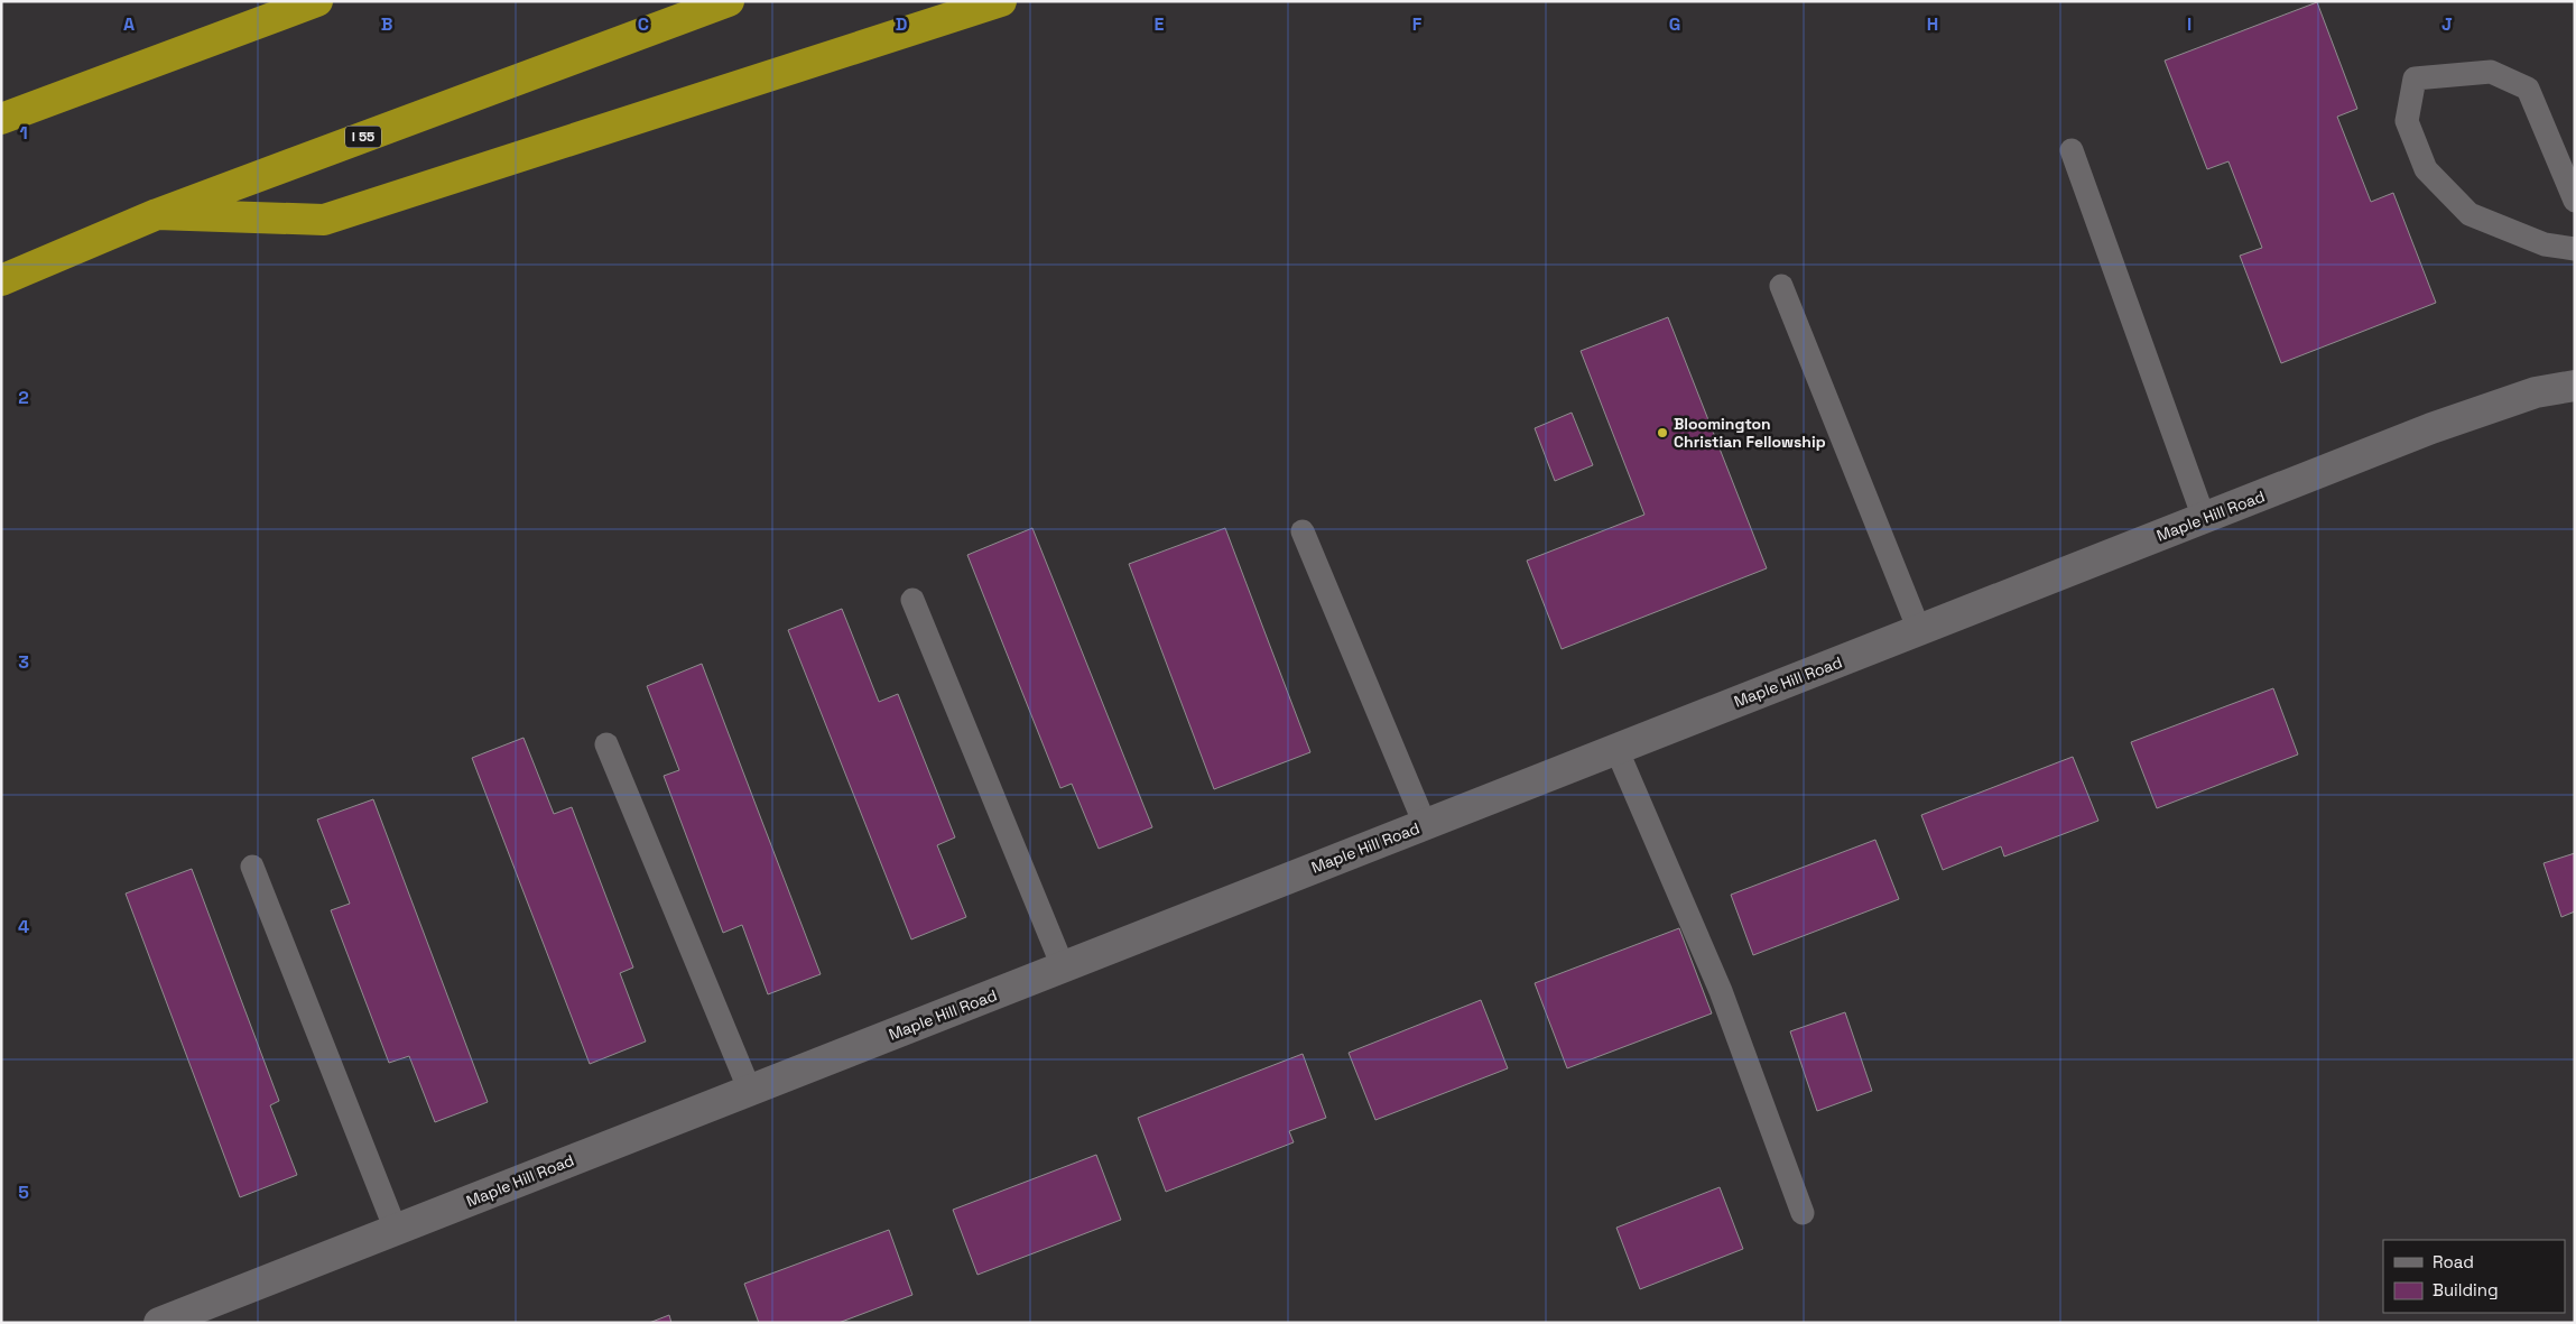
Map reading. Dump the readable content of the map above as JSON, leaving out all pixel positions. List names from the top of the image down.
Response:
{
  "streets": {
    "highway": ["I 55"],
    "street": ["Maple Hill Road"]
  },
  "places": ["Bloomington Christian Fellowship"],
  "legend": ["Road", "Building"],
  "grid": {
    "columns": [
      "A",
      "B",
      "C",
      "D",
      "E",
      "F",
      "G",
      "H",
      "I",
      "J"
    ],
    "rows": [
      "1",
      "2",
      "3",
      "4",
      "5"
    ]
  }
}
